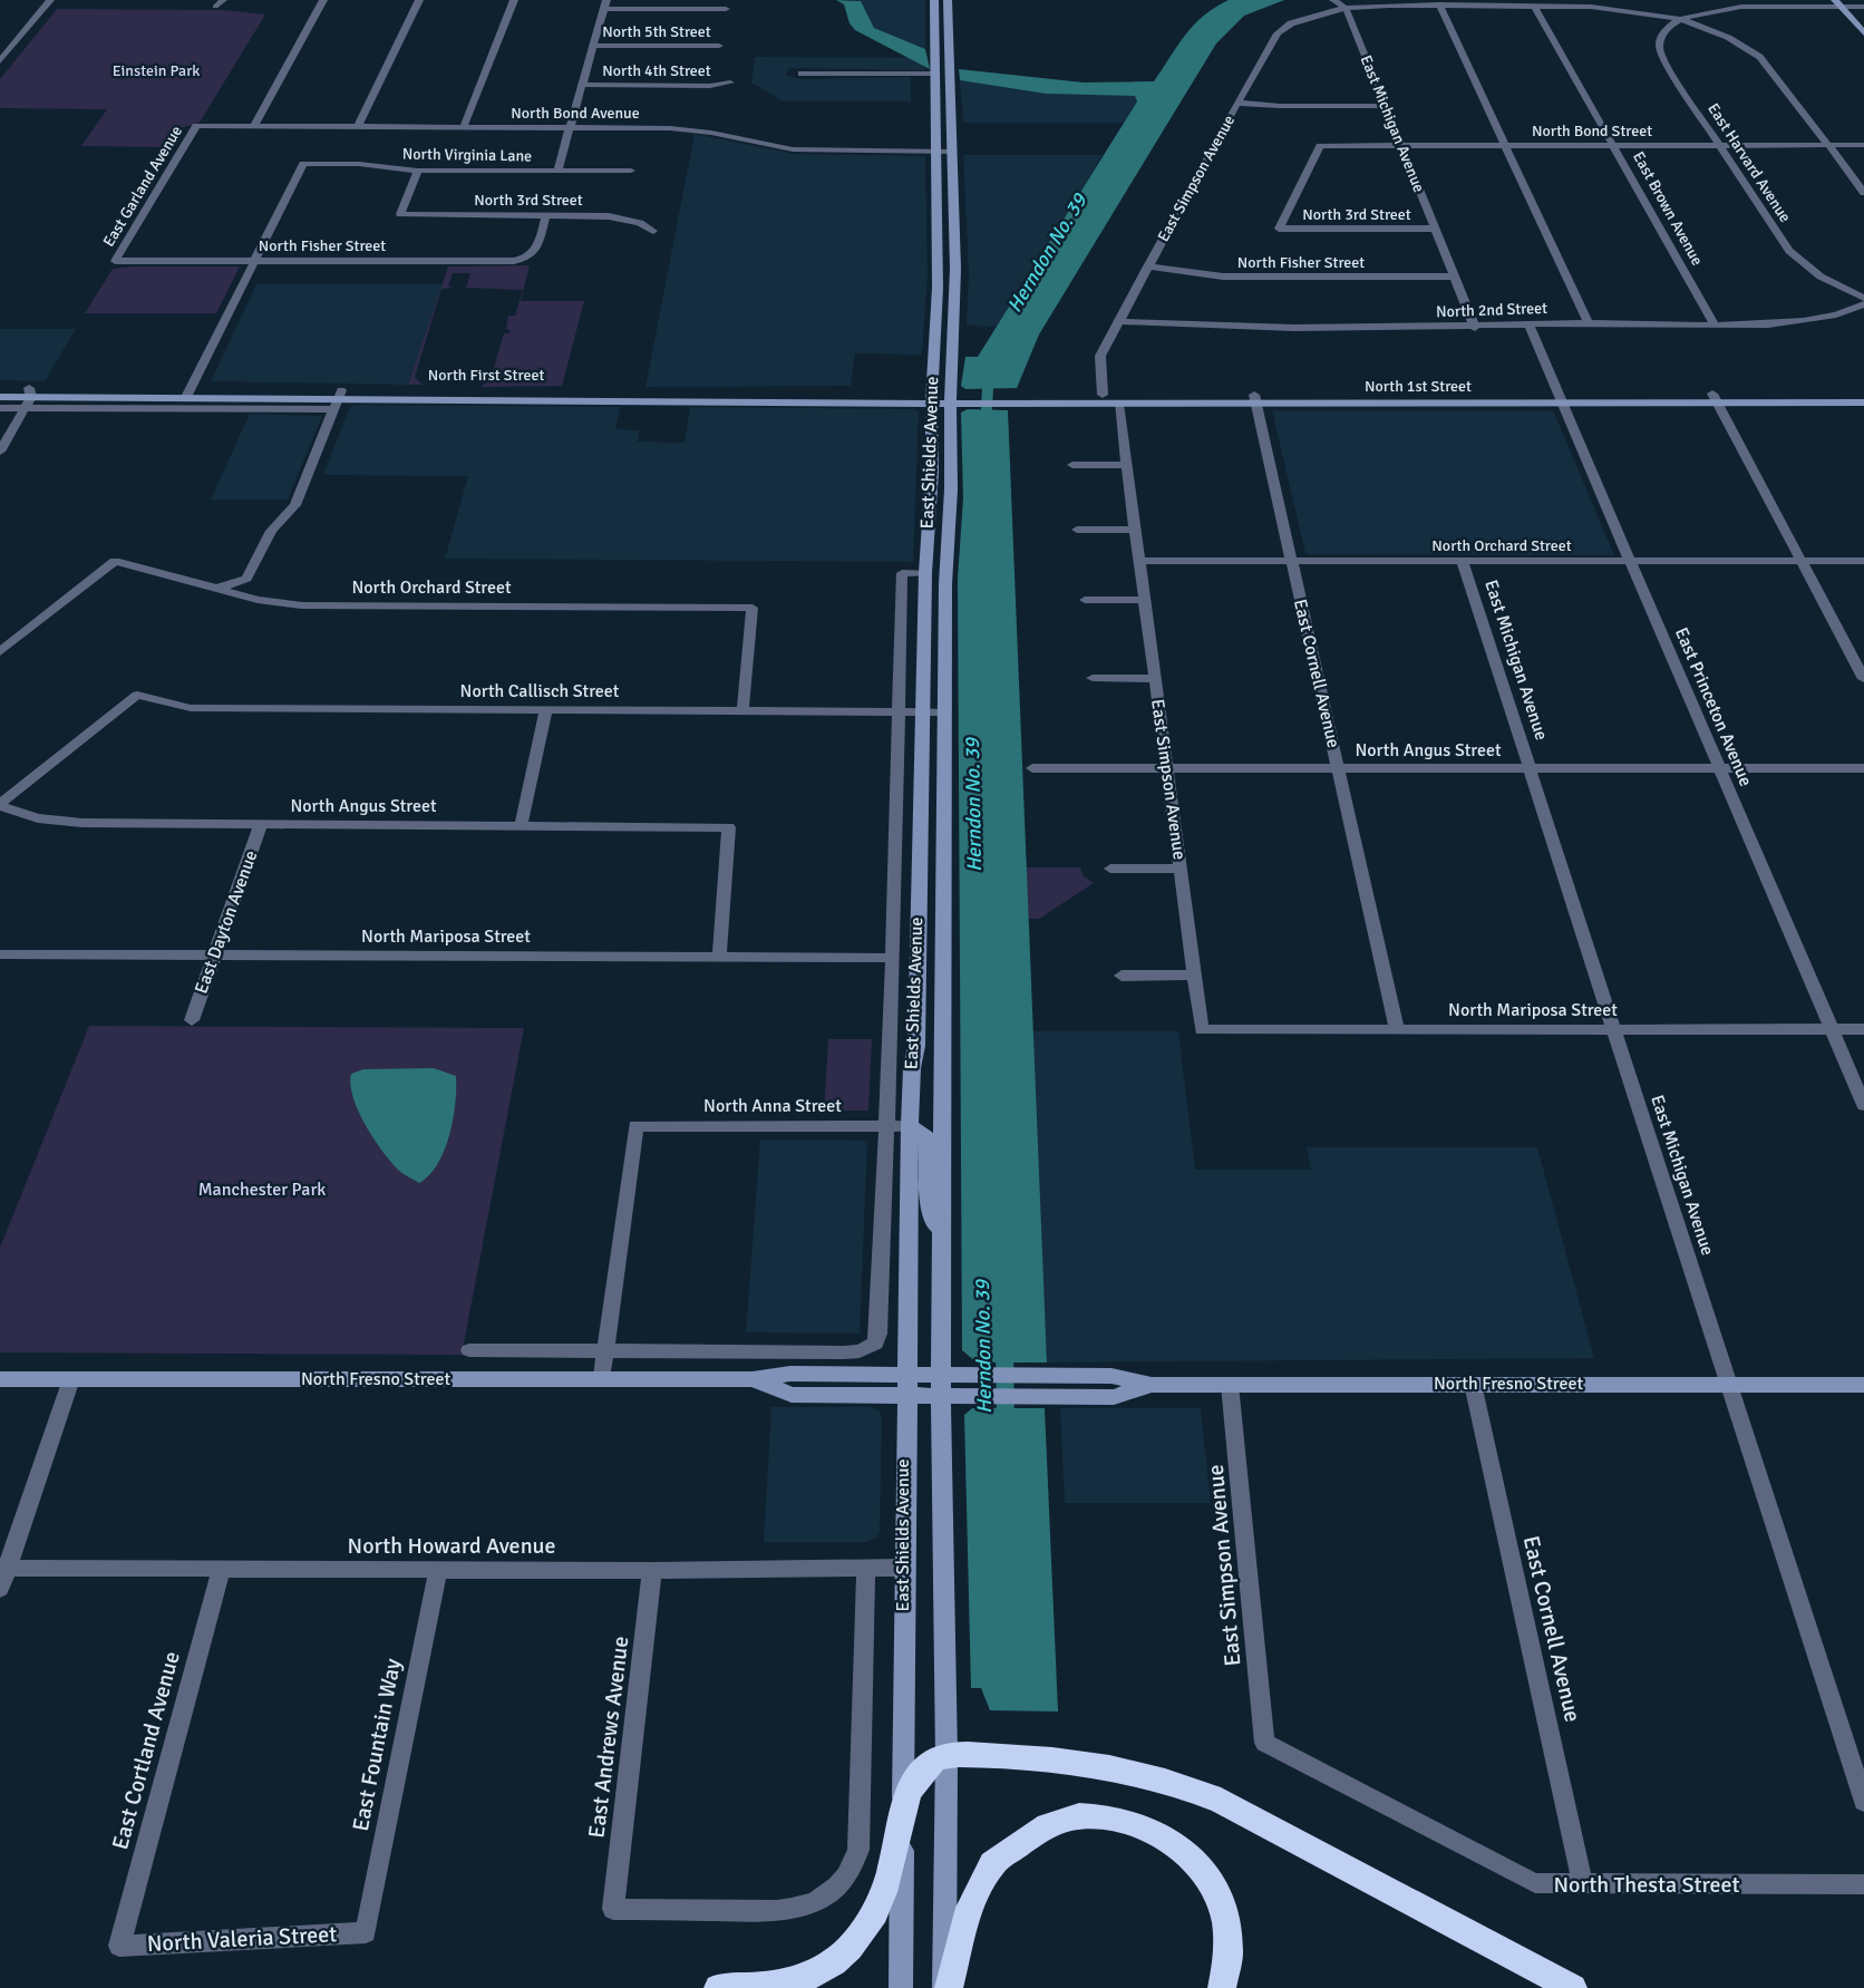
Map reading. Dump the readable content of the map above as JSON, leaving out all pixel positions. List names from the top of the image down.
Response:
{
  "streets": {
    "main road": [
      "North First Street",
      "North 1st Street",
      "East Shields Avenue",
      "North Fresno Street"
    ],
    "street": [
      "North 5th Street",
      "North 4th Street",
      "North Bond Avenue",
      "East Michigan Avenue",
      "North Bond Street",
      "North Virginia Lane",
      "East Harvard Avenue",
      "East Simpson Avenue",
      "East Garland Avenue",
      "North 3rd Street",
      "East Brown Avenue",
      "North Fisher Street",
      "North 2nd Street",
      "North Orchard Street",
      "East Cornell Avenue",
      "North Callisch Street",
      "East Princeton Avenue",
      "North Angus Street",
      "East Dayton Avenue",
      "North Mariposa Street",
      "North Anna Street",
      "North Howard Avenue",
      "East Andrews Avenue",
      "East Fountain Way",
      "East Cortland Avenue",
      "North Thesta Street",
      "North Valeria Street"
    ]
  },
  "crossings": [
    ["North Bond Avenue", "East Garland Avenue"],
    ["North Bond Avenue", "East Shields Avenue"],
    ["East Michigan Avenue", "North Bond Street"],
    ["East Michigan Avenue", "East Simpson Avenue"],
    ["East Michigan Avenue", "North 3rd Street"],
    ["East Michigan Avenue", "North Fisher Street"],
    ["East Michigan Avenue", "North 2nd Street"],
    ["East Michigan Avenue", "North Orchard Street"],
    ["East Michigan Avenue", "North Angus Street"],
    ["East Michigan Avenue", "North Mariposa Street"],
    ["East Michigan Avenue", "North Fresno Street"],
    ["North Bond Street", "East Harvard Avenue"],
    ["North Bond Street", "East Simpson Avenue"],
    ["North Bond Street", "North 3rd Street"],
    ["North Bond Street", "East Brown Avenue"],
    ["North Virginia Lane", "North 3rd Street"],
    ["North Virginia Lane", "North Fisher Street"],
    ["East Harvard Avenue", "East Simpson Avenue"],
    ["East Simpson Avenue", "East Brown Avenue"],
    ["East Simpson Avenue", "North Fisher Street"],
    ["East Simpson Avenue", "North 2nd Street"],
    ["East Simpson Avenue", "North 1st Street"],
    ["East Simpson Avenue", "North Orchard Street"],
    ["East Simpson Avenue", "North Angus Street"],
    ["East Simpson Avenue", "North Mariposa Street"],
    ["East Simpson Avenue", "North Fresno Street"],
    ["East Simpson Avenue", "North Thesta Street"],
    ["East Garland Avenue", "North Fisher Street"],
    ["North 3rd Street", "North Fisher Street"],
    ["East Brown Avenue", "North 2nd Street"],
    ["North 2nd Street", "East Princeton Avenue"],
    ["North First Street", "North 1st Street"],
    ["North First Street", "East Shields Avenue"],
    ["North 1st Street", "East Cornell Avenue"],
    ["North 1st Street", "East Princeton Avenue"],
    ["East Shields Avenue", "North Callisch Street"],
    ["East Shields Avenue", "North Anna Street"],
    ["East Shields Avenue", "North Fresno Street"],
    ["East Shields Avenue", "North Howard Avenue"],
    ["East Shields Avenue", "East Andrews Avenue"],
    ["North Orchard Street", "East Cornell Avenue"],
    ["North Orchard Street", "North Callisch Street"],
    ["North Orchard Street", "East Princeton Avenue"],
    ["East Cornell Avenue", "North Angus Street"],
    ["East Cornell Avenue", "North Mariposa Street"],
    ["East Cornell Avenue", "North Fresno Street"],
    ["East Cornell Avenue", "North Thesta Street"],
    ["North Callisch Street", "North Angus Street"],
    ["East Princeton Avenue", "North Angus Street"],
    ["East Princeton Avenue", "North Mariposa Street"],
    ["North Angus Street", "East Dayton Avenue"],
    ["North Angus Street", "North Mariposa Street"],
    ["East Dayton Avenue", "North Mariposa Street"],
    ["North Howard Avenue", "East Andrews Avenue"],
    ["North Howard Avenue", "East Fountain Way"],
    ["North Howard Avenue", "East Cortland Avenue"],
    ["East Fountain Way", "North Valeria Street"],
    ["East Cortland Avenue", "North Valeria Street"]
  ],
  "water": ["Herndon No. 39"],
  "parks": ["Einstein Park", "Manchester Park"]
}
